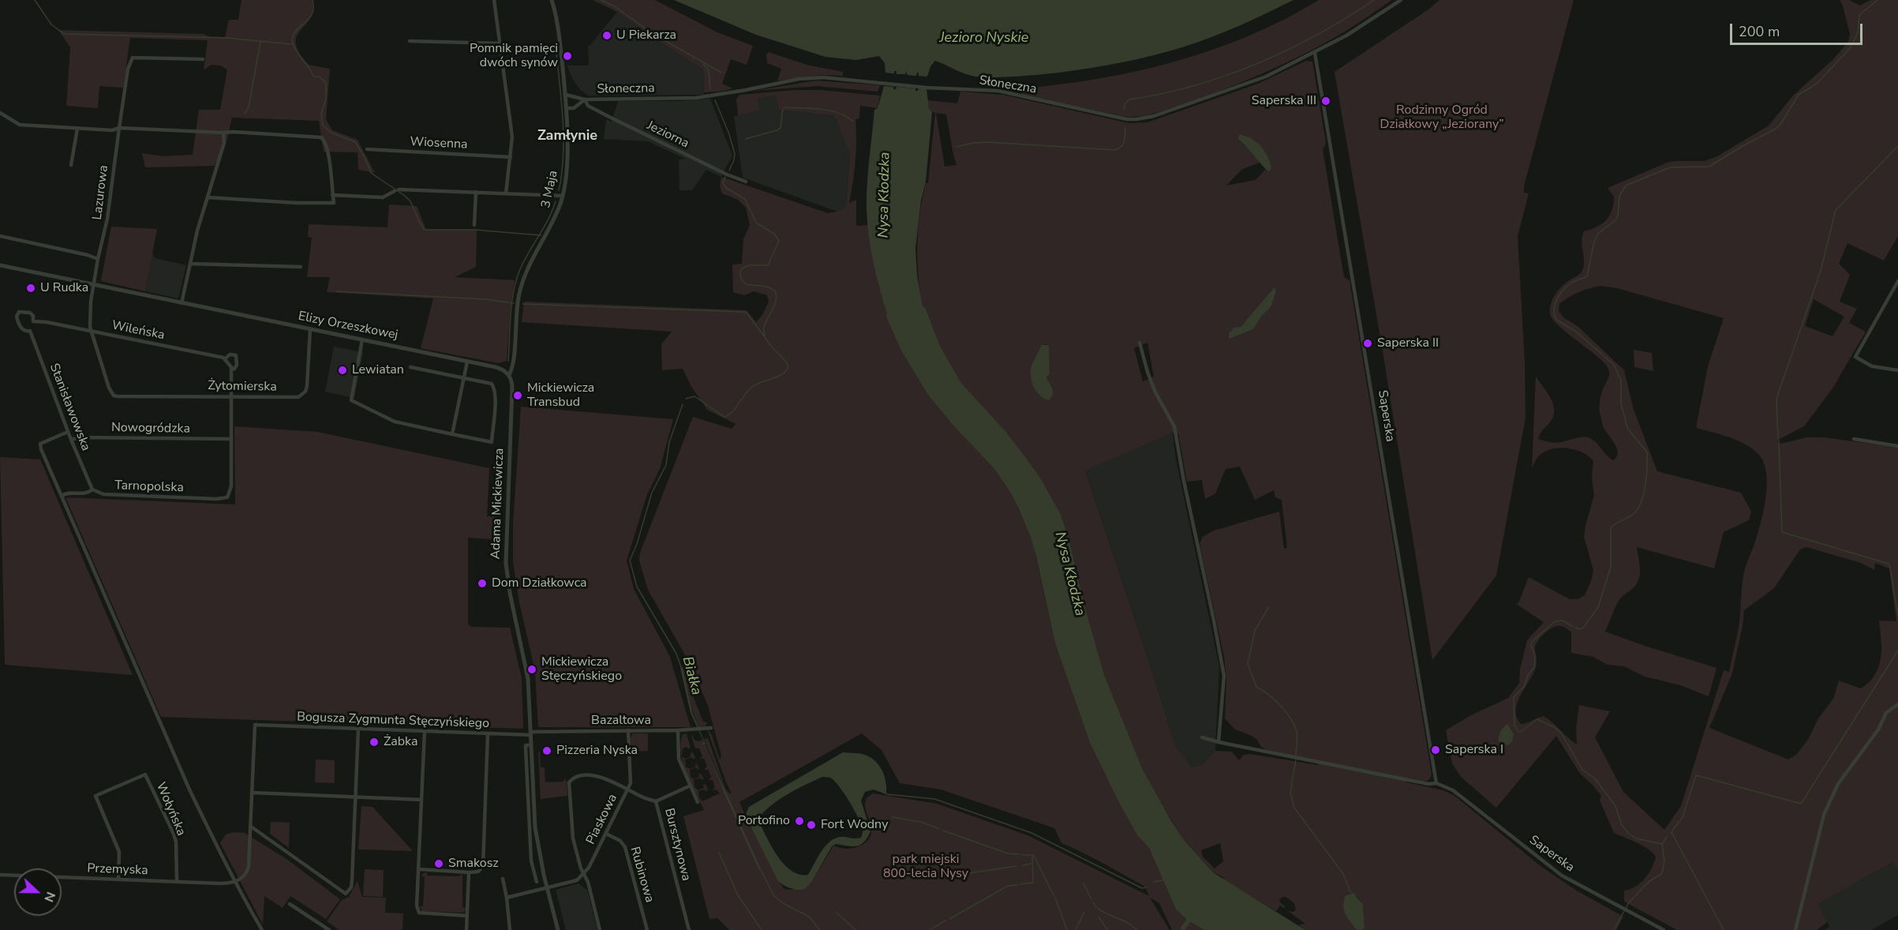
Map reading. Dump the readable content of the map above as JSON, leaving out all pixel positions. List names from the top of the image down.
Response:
{
  "streets": {
    "street": [
      "Słoneczna",
      "Jeziorna",
      "Wiosenna",
      "3 Maja",
      "Lazurowa",
      "Elizy Orzeszkowej",
      "Wileńska",
      "Żytomierska",
      "Stanisławowska",
      "Saperska",
      "Nowogródzka",
      "Tarnopolska",
      "Adama Mickiewicza",
      "Bogusza Zygmunta Stęczyńskiego",
      "Bazaltowa",
      "Wołyńska",
      "Piaskowa",
      "Bursztynowa",
      "Przemyska",
      "Rubinowa"
    ]
  },
  "crossings": [
    ["Słoneczna", "Jeziorna"],
    ["Słoneczna", "3 Maja"],
    ["Słoneczna", "Saperska"],
    ["3 Maja", "Elizy Orzeszkowej"],
    ["3 Maja", "Adama Mickiewicza"],
    ["Elizy Orzeszkowej", "Żytomierska"],
    ["Elizy Orzeszkowej", "Adama Mickiewicza"],
    ["Wileńska", "Żytomierska"],
    ["Wileńska", "Stanisławowska"],
    ["Stanisławowska", "Nowogródzka"],
    ["Stanisławowska", "Tarnopolska"],
    ["Nowogródzka", "Tarnopolska"],
    ["Adama Mickiewicza", "Bogusza Zygmunta Stęczyńskiego"],
    ["Adama Mickiewicza", "Bazaltowa"],
    ["Bogusza Zygmunta Stęczyńskiego", "Bazaltowa"],
    ["Bazaltowa", "Piaskowa"],
    ["Wołyńska", "Przemyska"],
    ["Piaskowa", "Rubinowa"]
  ],
  "districts": ["Zamłynie"],
  "water": ["Jezioro Nyskie", "Nysa Kłodzka", "Białka"],
  "parks": ["Rodzinny Ogród Działkowy „Jeziorany”", "park miejski 800-lecia Nysy"],
  "places": [
    "U Piekarza",
    "Pomnik pamięci dwóch synów",
    "Saperska III",
    "U Rudka",
    "Saperska II",
    "Lewiatan",
    "Mickiewicza Transbud",
    "Dom Działkowca",
    "Mickiewicza Stęczyńskiego",
    "Żabka",
    "Saperska I",
    "Pizzeria Nyska",
    "Portofino",
    "Fort Wodny",
    "Smakosz"
  ],
  "scale_bar": "200 m",
  "north": "right"
}
